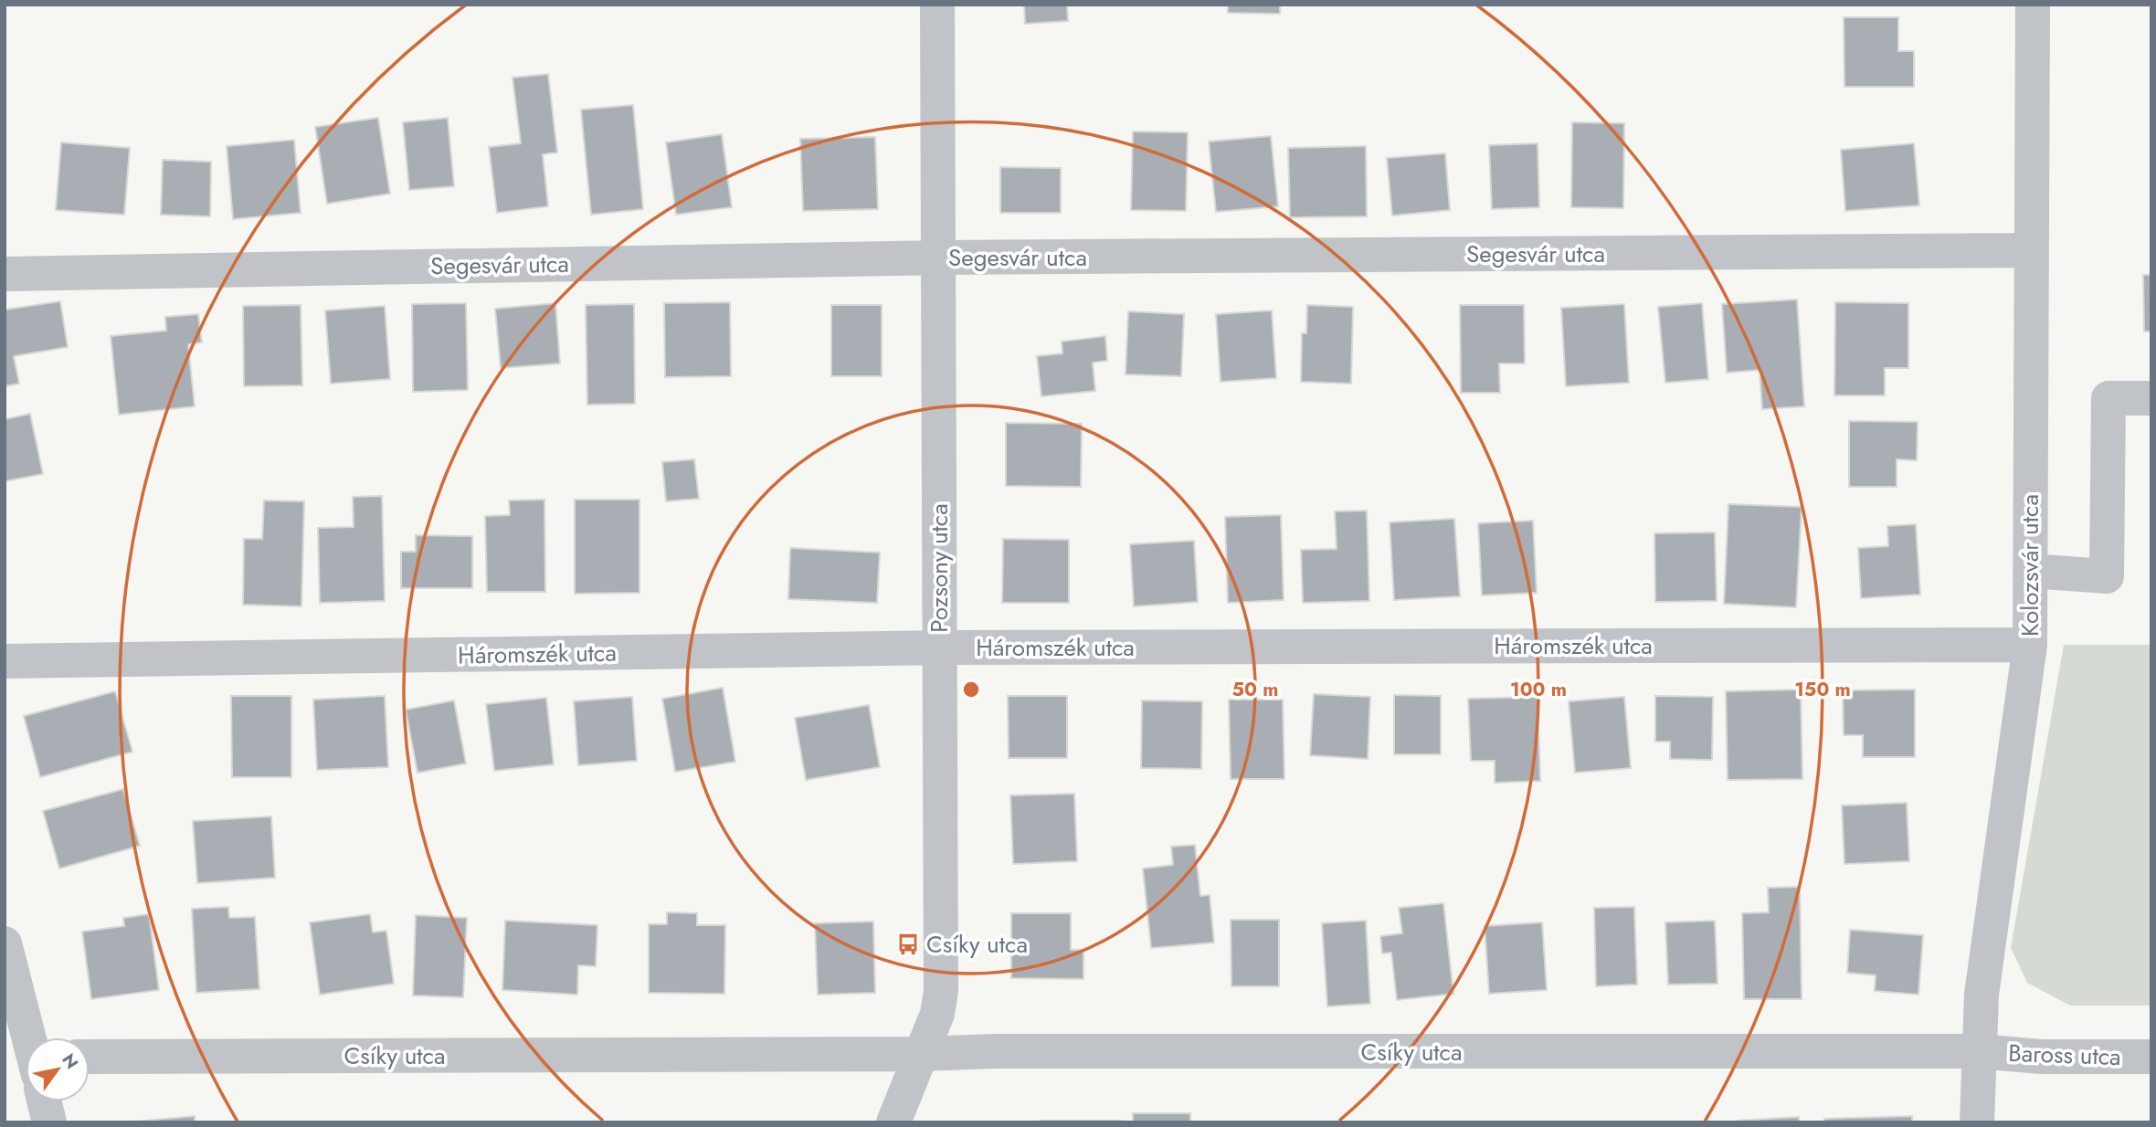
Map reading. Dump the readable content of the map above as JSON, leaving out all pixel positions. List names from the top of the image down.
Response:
{
  "streets": {
    "street": [
      "Segesvár utca",
      "Kolozsvár utca",
      "Pozsony utca",
      "Háromszék utca",
      "Csíky utca",
      "Baross utca"
    ]
  },
  "crossings": [
    ["Segesvár utca", "Kolozsvár utca"],
    ["Segesvár utca", "Pozsony utca"],
    ["Kolozsvár utca", "Háromszék utca"],
    ["Kolozsvár utca", "Csíky utca"],
    ["Kolozsvár utca", "Baross utca"],
    ["Pozsony utca", "Háromszék utca"],
    ["Pozsony utca", "Csíky utca"],
    ["Csíky utca", "Baross utca"]
  ],
  "places": {
    "bus stop": ["Csíky utca"]
  },
  "north": "top right",
  "rings": ["50 m", "100 m", "150 m"]
}
